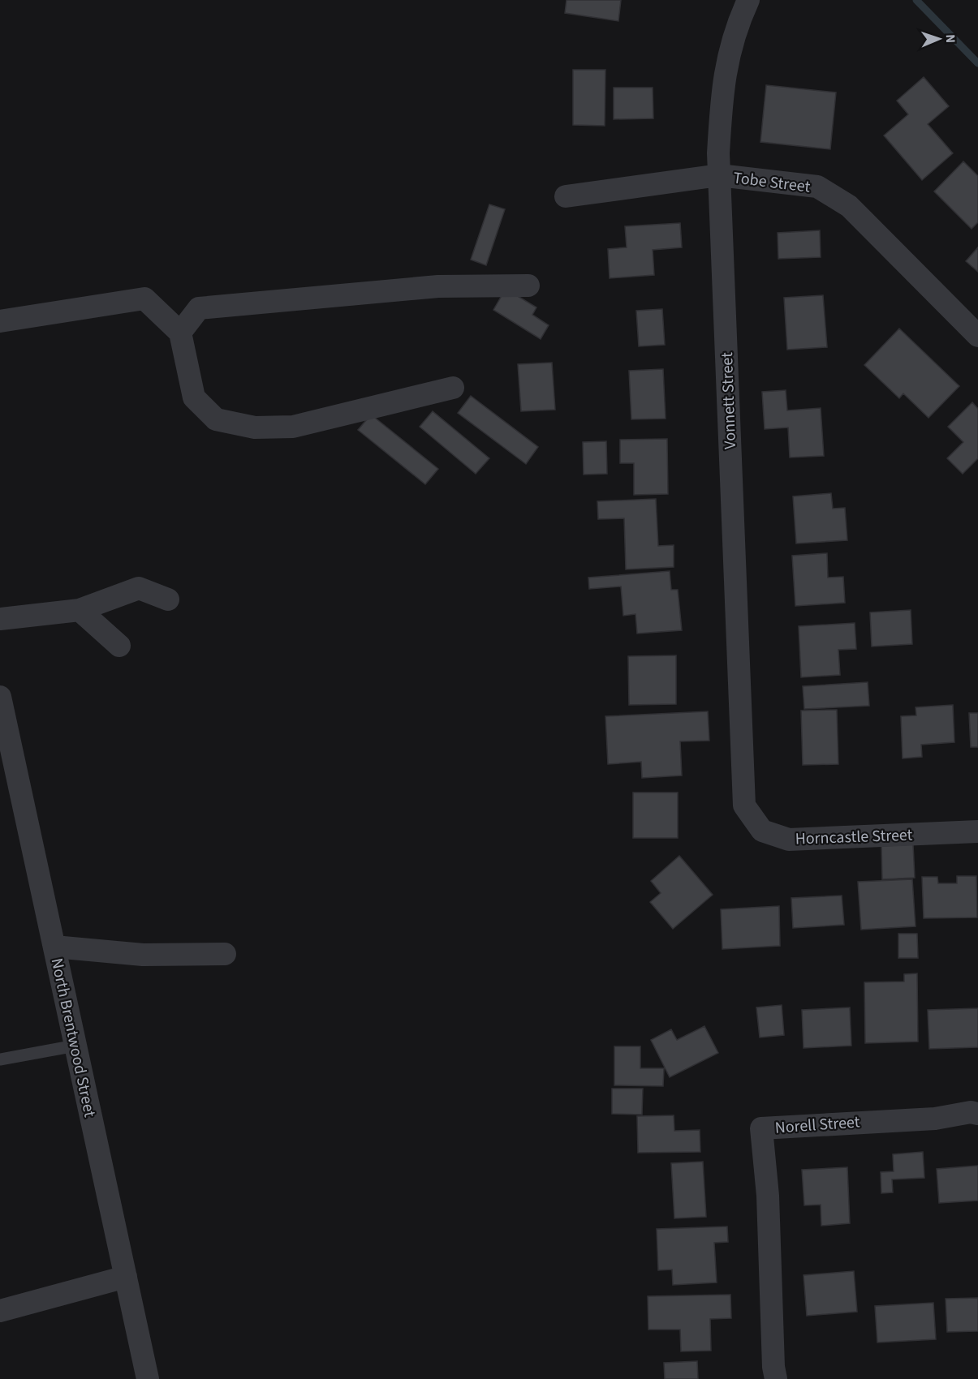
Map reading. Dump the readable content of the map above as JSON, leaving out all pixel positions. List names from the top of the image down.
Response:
{
  "streets": {
    "street": [
      "Tobe Street",
      "Vonnett Street",
      "Horncastle Street",
      "North Brentwood Street",
      "Norell Street"
    ]
  },
  "crossings": [
    ["Tobe Street", "Vonnett Street"],
    ["Vonnett Street", "Horncastle Street"]
  ],
  "north": "right"
}
